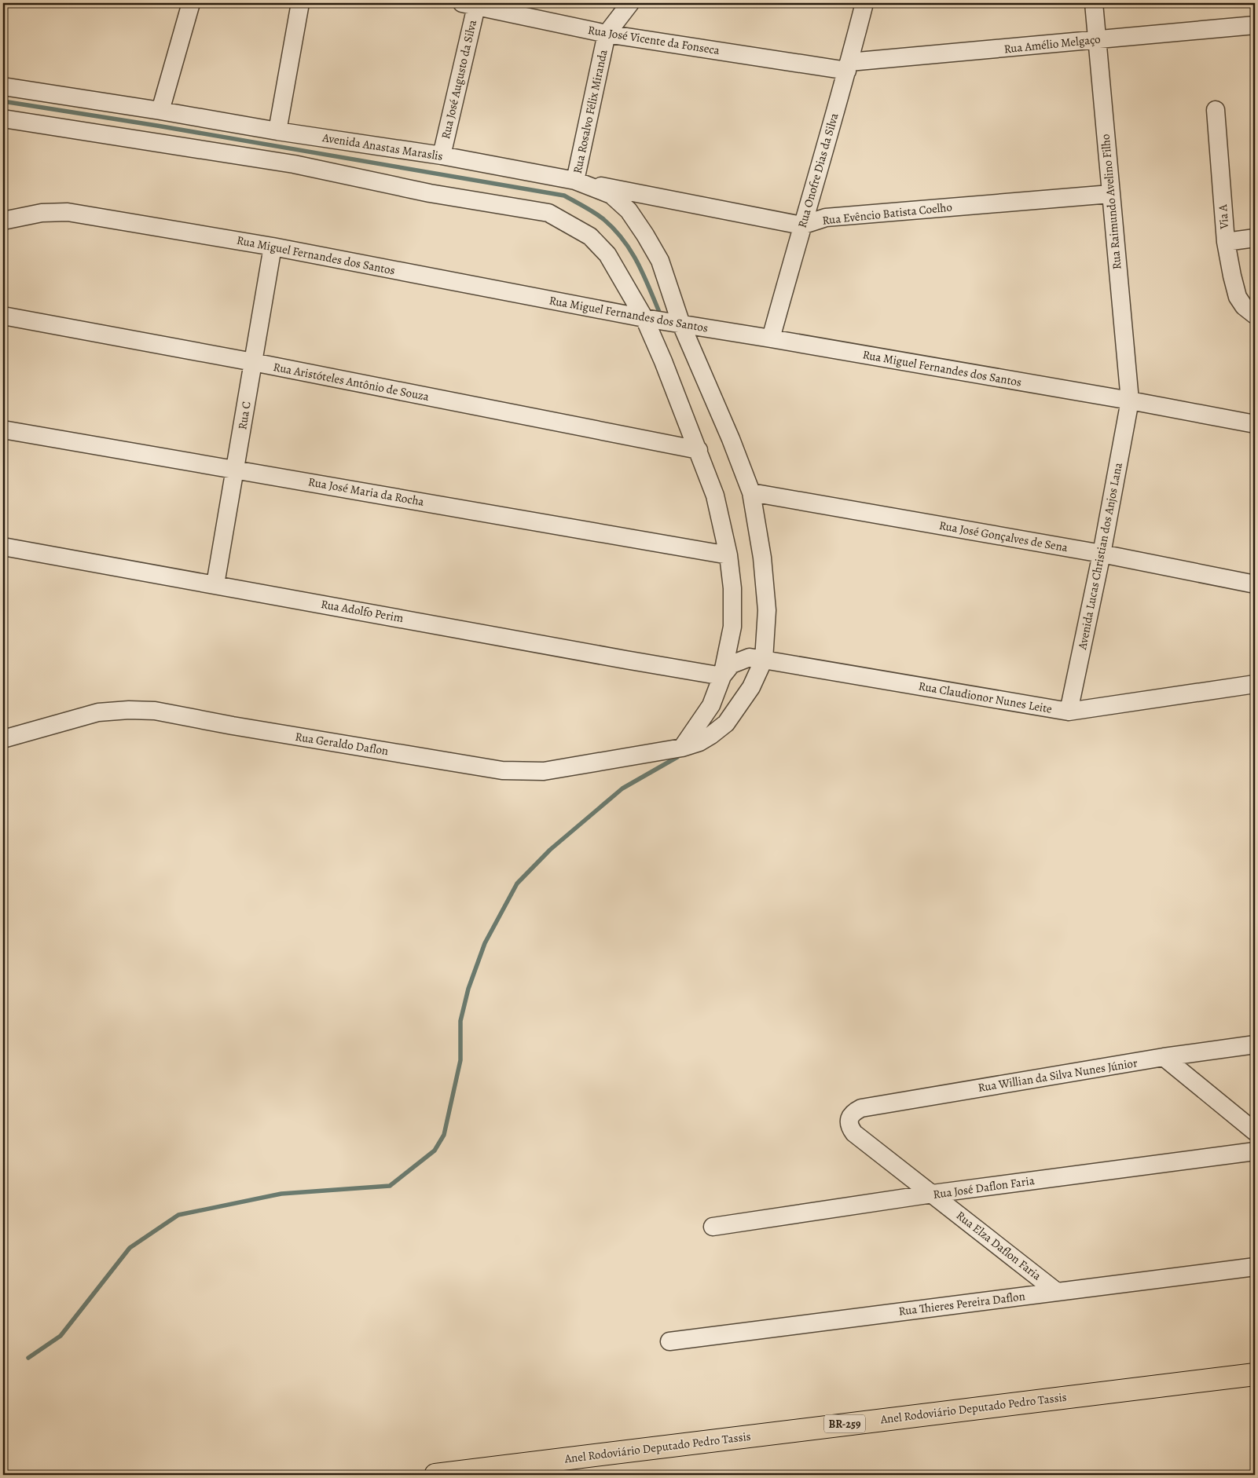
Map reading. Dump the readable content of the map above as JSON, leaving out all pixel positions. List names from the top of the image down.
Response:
{
  "streets": {
    "highway": ["Anel Rodoviário Deputado Pedro Tassis", "BR-259"],
    "street": [
      "Rua José Vicente da Fonseca",
      "Rua Amélio Melgaço",
      "Rua José Augusto da Silva",
      "Rua Rosalvo Félix Miranda",
      "Avenida Anastas Maraslis",
      "Rua Onofre Dias da Silva",
      "Rua Raimundo Avelino Filho",
      "Rua Evêncio Batista Coelho",
      "Via A",
      "Rua Miguel Fernandes dos Santos",
      "Rua Aristóteles Antônio de Souza",
      "Rua C",
      "Rua José Maria da Rocha",
      "Rua José Gonçalves de Sena",
      "Avenida Lucas Christian dos Anjos Lana",
      "Rua Adolfo Perim",
      "Rua Claudionor Nunes Leite",
      "Rua Geraldo Daflon",
      "Rua Willian da Silva Nunes Júnior",
      "Rua José Daflon Faria",
      "Rua Elza Daflon Faria",
      "Rua Thieres Pereira Daflon"
    ]
  },
  "crossings": [
    ["Rua José Vicente da Fonseca", "Rua Amélio Melgaço"],
    ["Rua José Vicente da Fonseca", "Rua José Augusto da Silva"],
    ["Rua José Vicente da Fonseca", "Rua Rosalvo Félix Miranda"],
    ["Rua José Vicente da Fonseca", "Rua Onofre Dias da Silva"],
    ["Rua Amélio Melgaço", "Rua Onofre Dias da Silva"],
    ["Rua Amélio Melgaço", "Rua Raimundo Avelino Filho"],
    ["Rua José Augusto da Silva", "Avenida Anastas Maraslis"],
    ["Rua Rosalvo Félix Miranda", "Avenida Anastas Maraslis"],
    ["Avenida Anastas Maraslis", "Rua Miguel Fernandes dos Santos"],
    ["Avenida Anastas Maraslis", "Rua José Gonçalves de Sena"],
    ["Avenida Anastas Maraslis", "Rua Claudionor Nunes Leite"],
    ["Avenida Anastas Maraslis", "Rua Geraldo Daflon"],
    ["Rua Onofre Dias da Silva", "Rua Evêncio Batista Coelho"],
    ["Rua Onofre Dias da Silva", "Rua Miguel Fernandes dos Santos"],
    ["Rua Raimundo Avelino Filho", "Rua Evêncio Batista Coelho"],
    ["Rua Raimundo Avelino Filho", "Rua Miguel Fernandes dos Santos"],
    ["Rua Raimundo Avelino Filho", "Avenida Lucas Christian dos Anjos Lana"],
    ["Rua Miguel Fernandes dos Santos", "Rua C"],
    ["Rua Miguel Fernandes dos Santos", "Avenida Lucas Christian dos Anjos Lana"],
    ["Rua Aristóteles Antônio de Souza", "Rua C"],
    ["Rua C", "Rua José Maria da Rocha"],
    ["Rua C", "Rua Adolfo Perim"],
    ["Rua José Gonçalves de Sena", "Avenida Lucas Christian dos Anjos Lana"],
    ["Avenida Lucas Christian dos Anjos Lana", "Rua Claudionor Nunes Leite"],
    ["Rua Adolfo Perim", "Rua Claudionor Nunes Leite"],
    ["Rua Claudionor Nunes Leite", "Rua Geraldo Daflon"],
    ["Rua Willian da Silva Nunes Júnior", "Rua Elza Daflon Faria"],
    ["Rua José Daflon Faria", "Rua Elza Daflon Faria"],
    ["Rua Elza Daflon Faria", "Rua Thieres Pereira Daflon"]
  ]
}
